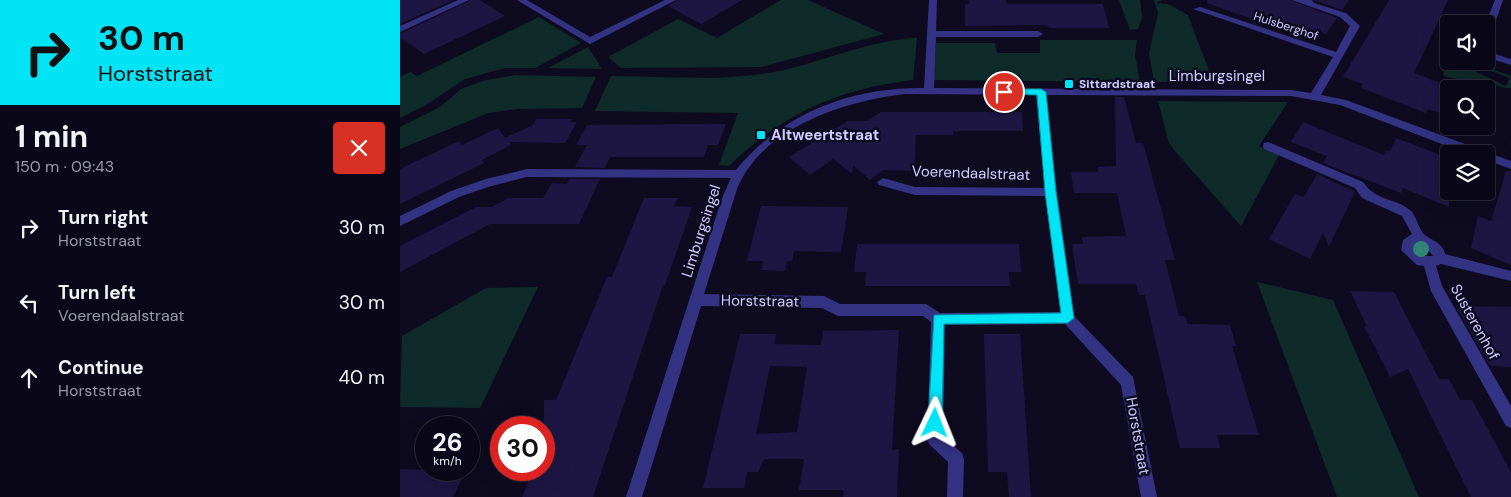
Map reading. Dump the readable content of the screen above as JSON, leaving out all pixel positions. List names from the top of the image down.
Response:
{
  "streets": {
    "street": [
      "Hulsberghof",
      "Limburgsingel",
      "Voerendaalstraat",
      "Horststraat",
      "Susterenhof"
    ]
  },
  "crossings": [
    ["Limburgsingel", "Horststraat"],
    ["Voerendaalstraat", "Horststraat"]
  ],
  "places": {
    "transit": ["Sittardstraat", "Altweertstraat"]
  },
  "page": {
    "turn": ["30 m", "Horststraat"],
    "heading": ["1 min", "150 m · 09:43"],
    "list": [
      {
        "name": "Turn right",
        "note": "Horststraat",
        "value": "30 m"
      },
      {
        "name": "Turn left",
        "note": "Voerendaalstraat",
        "value": "30 m"
      },
      {
        "name": "Continue",
        "note": "Horststraat",
        "value": "40 m"
      }
    ],
    "speed": "26 km/h",
    "limit": "30"
  }
}
